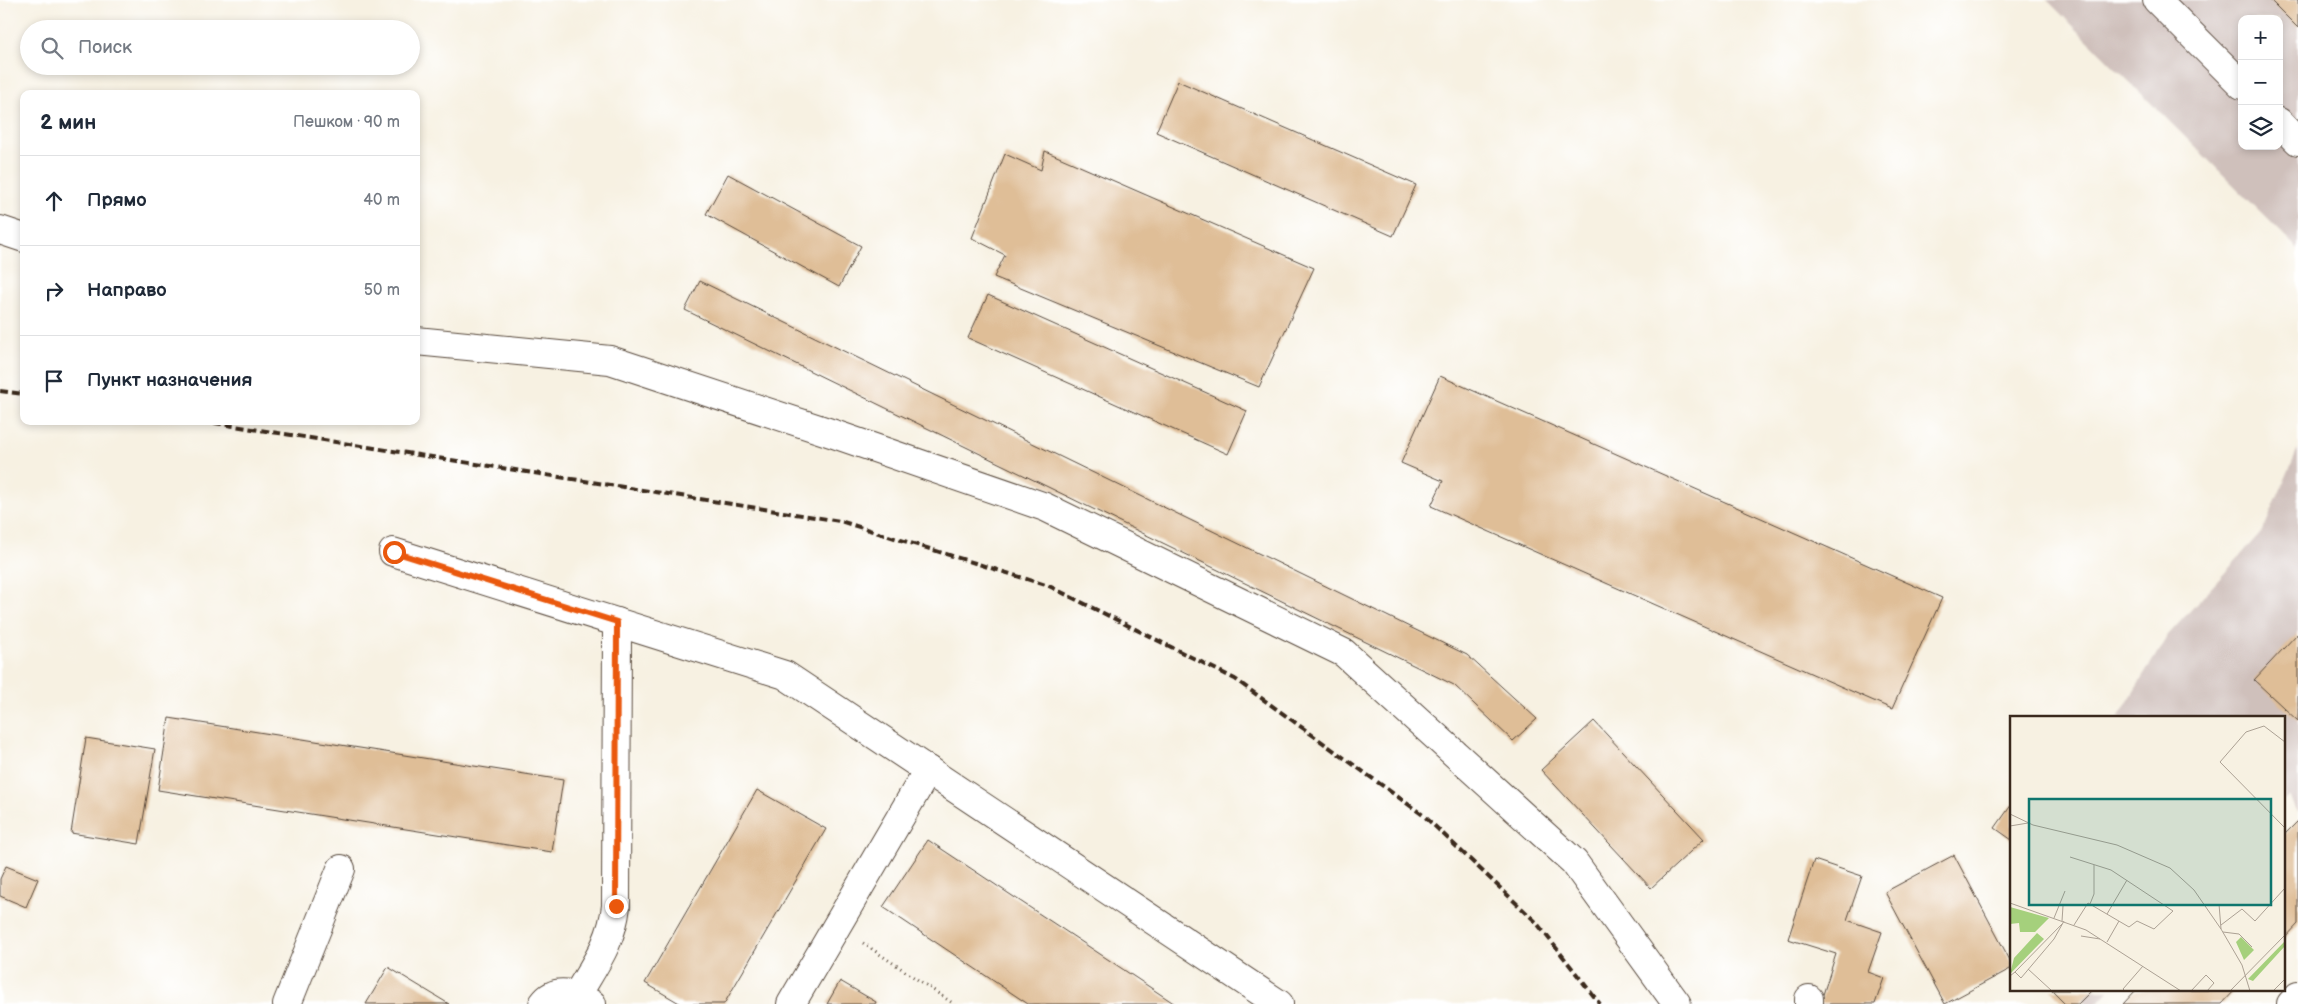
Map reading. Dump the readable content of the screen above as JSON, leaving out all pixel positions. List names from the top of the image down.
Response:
{
  "page": {
    "map_buttons": ["+", "−"],
    "search": "Поиск",
    "heading": ["2 мин", "Пешком · 90 m"],
    "list": [
      ["Прямо", "40 m"],
      ["Направо", "50 m"],
      "Пункт назначения"
    ]
  }
}
